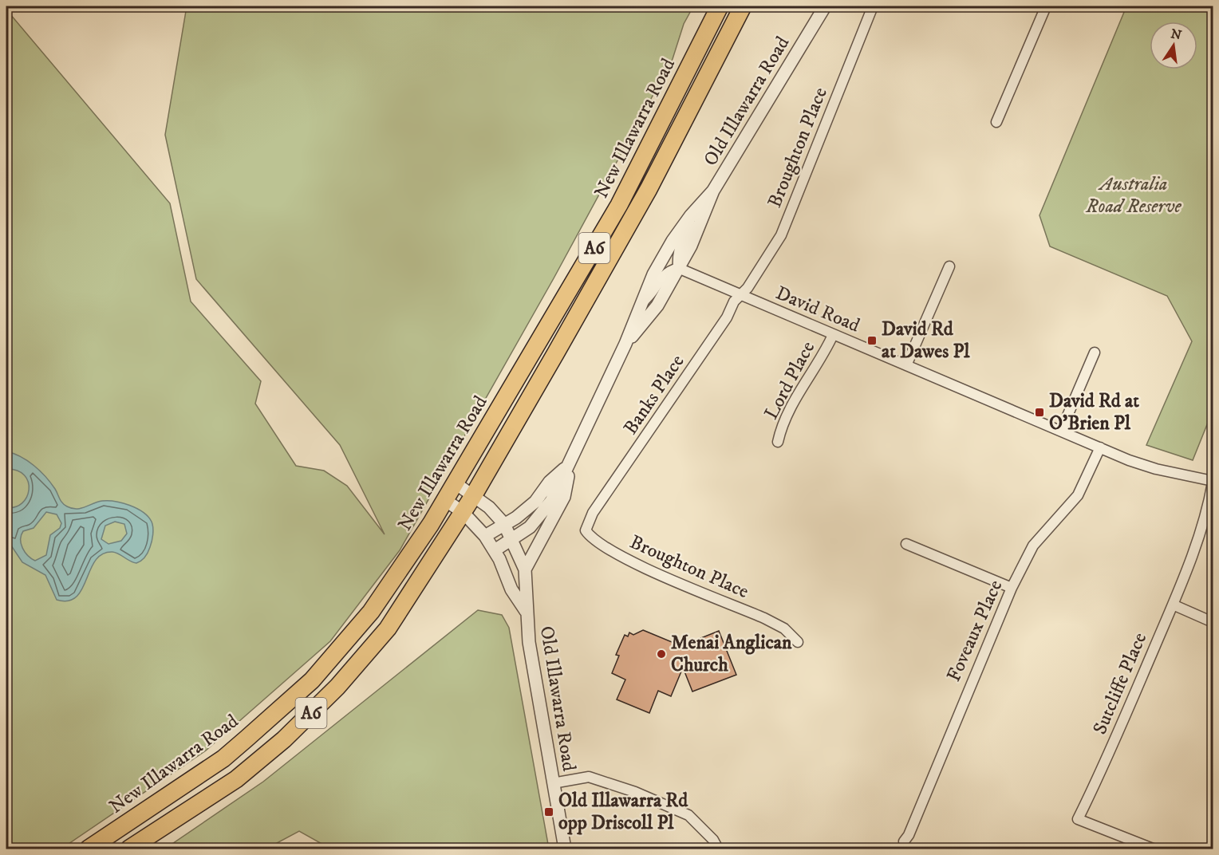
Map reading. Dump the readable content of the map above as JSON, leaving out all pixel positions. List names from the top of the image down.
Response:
{
  "streets": {
    "highway": ["New Illawarra Road", "A6"],
    "street": [
      "Old Illawarra Road",
      "Broughton Place",
      "David Road",
      "Lord Place",
      "Banks Place",
      "Foveaux Place",
      "Sutcliffe Place"
    ]
  },
  "crossings": [
    ["Old Illawarra Road", "New Illawarra Road"],
    ["Old Illawarra Road", "David Road"],
    ["Broughton Place", "David Road"],
    ["Broughton Place", "Banks Place"],
    ["David Road", "Lord Place"],
    ["David Road", "Banks Place"],
    ["David Road", "Foveaux Place"],
    ["David Road", "Sutcliffe Place"]
  ],
  "parks": ["Australia Road Reserve"],
  "places": {
    "transit": ["David Rd at Dawes Pl", "David Rd at O'Brien Pl", "Old Illawarra Rd opp Driscoll Pl"],
    "other": ["Menai Anglican Church"]
  },
  "north": "top"
}
